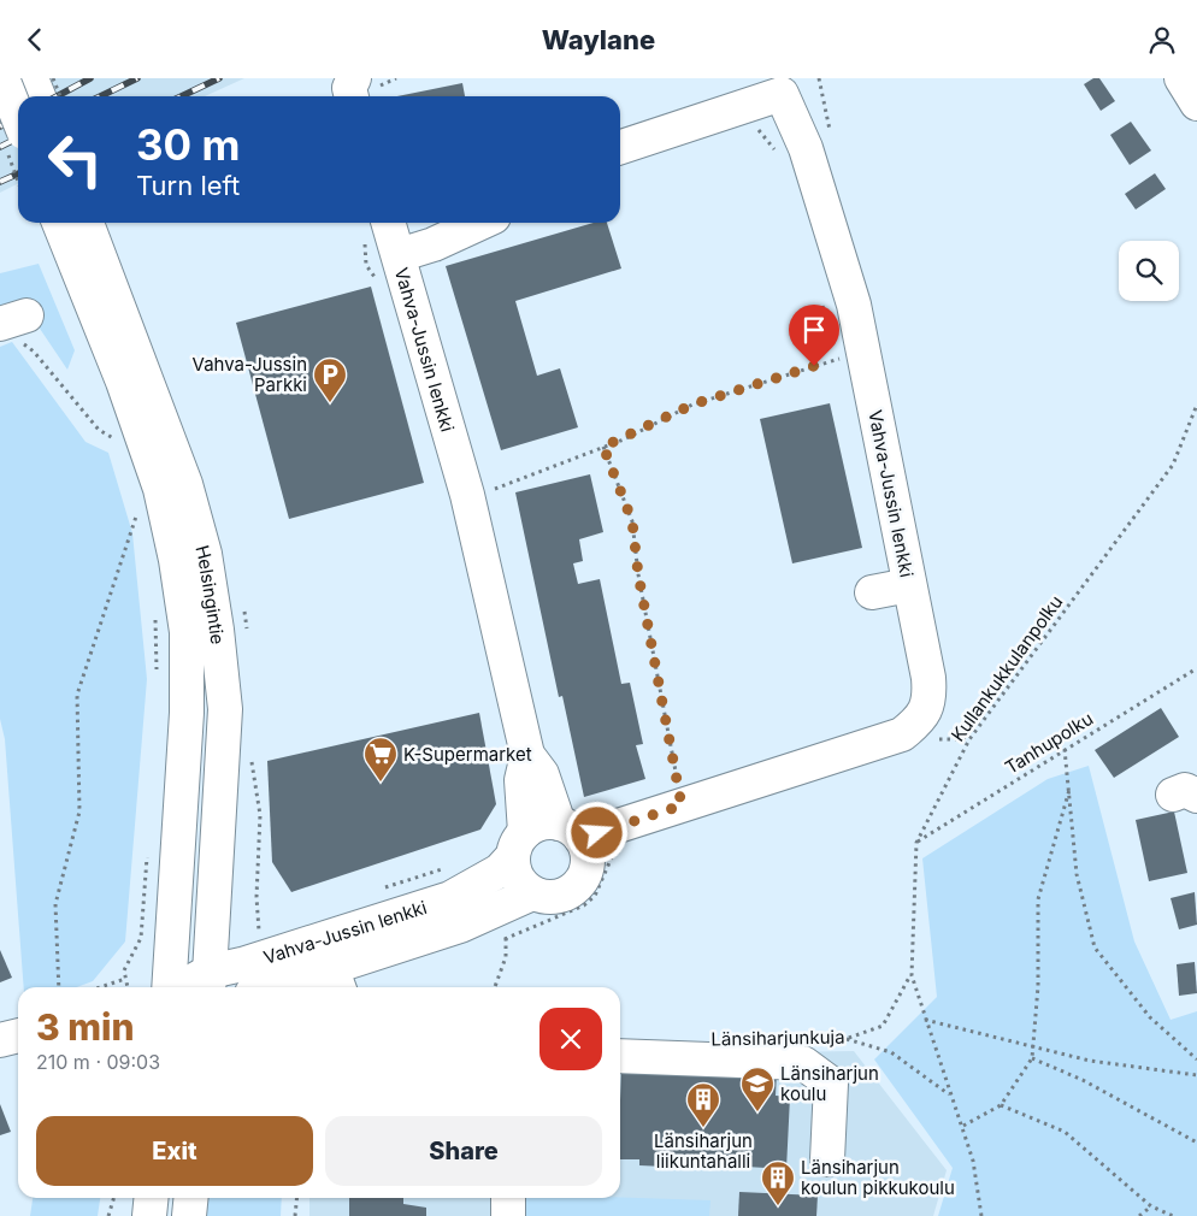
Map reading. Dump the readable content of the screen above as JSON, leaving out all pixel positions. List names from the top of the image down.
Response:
{
  "streets": {
    "street": ["Vahva-Jussin lenkki", "Helsingintie"],
    "path": ["Kullankukkulanpolku", "Tanhupolku", "Länsiharjunkuja"]
  },
  "crossings": [
    ["Vahva-Jussin lenkki", "Helsingintie"],
    ["Kullankukkulanpolku", "Tanhupolku"],
    ["Kullankukkulanpolku", "Länsiharjunkuja"]
  ],
  "places": {
    "parking": ["Vahva-Jussin Parkki"],
    "supermarket": ["K-Supermarket"],
    "school or university": ["Länsiharjun koulu"],
    "building": ["Länsiharjun liikuntahalli", "Länsiharjun koulun pikkukoulu"]
  },
  "page": {
    "header": "Waylane",
    "turn": ["30 m", "Turn left"],
    "heading": ["3 min", "210 m · 09:03"],
    "buttons": ["Exit", "Share"]
  }
}
